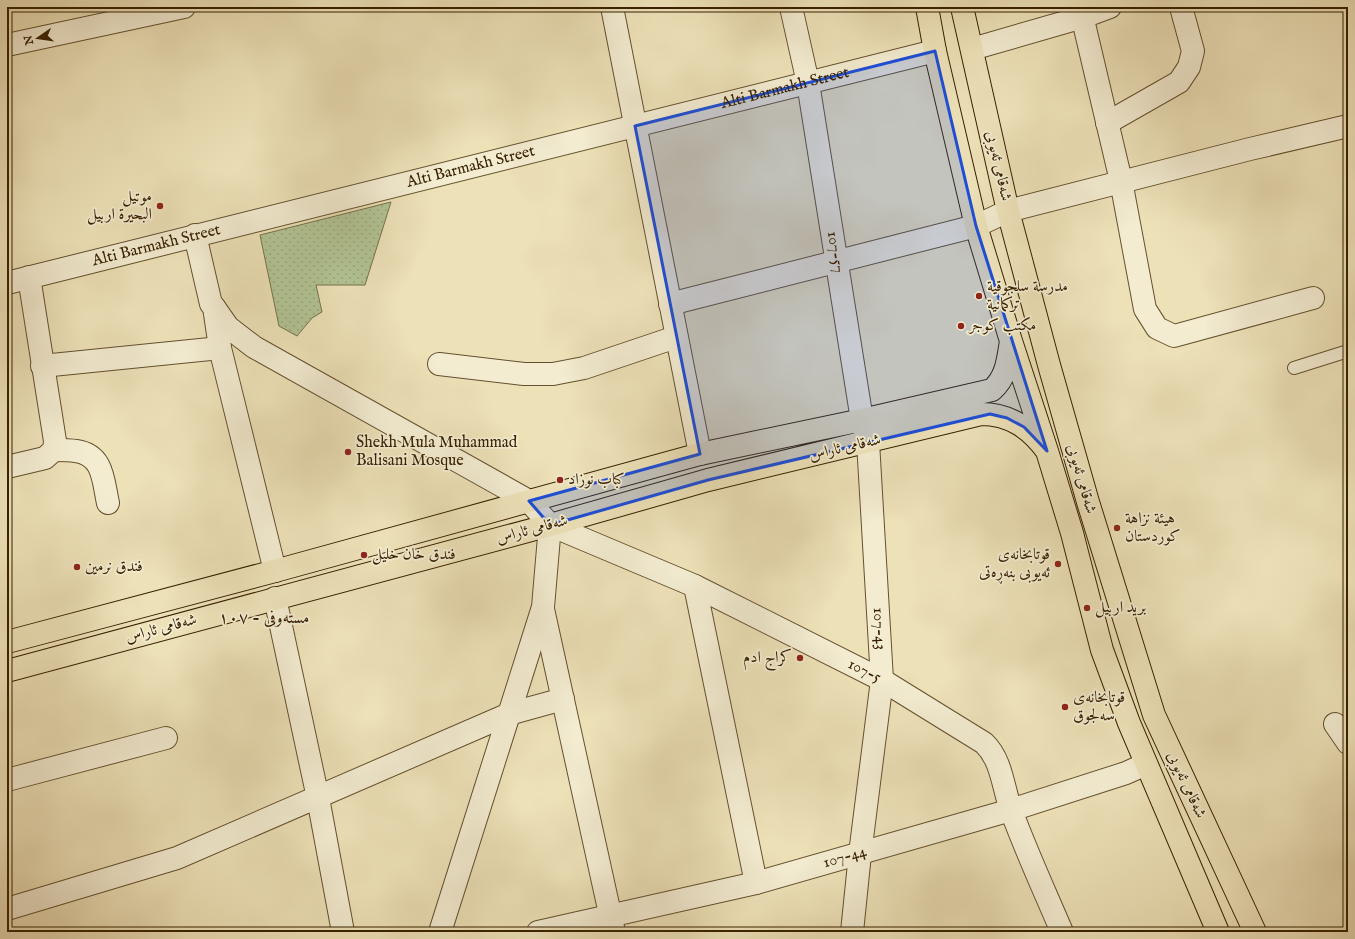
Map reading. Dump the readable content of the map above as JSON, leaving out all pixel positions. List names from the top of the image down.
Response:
{
  "streets": {
    "main road": ["شەقامی ئەیوبی", "شەقامی ئاراس"],
    "street": [
      "Alti Barmakh Street",
      "107-57",
      "107-43",
      "107-5",
      "107-44"
    ]
  },
  "crossings": [
    ["Alti Barmakh Street", "شەقامی ئەیوبی"],
    ["Alti Barmakh Street", "107-57"],
    ["شەقامی ئەیوبی", "شەقامی ئاراس"],
    ["شەقامی ئەیوبی", "107-44"],
    ["107-57", "شەقامی ئاراس"],
    ["107-57", "107-43"],
    ["شەقامی ئاراس", "107-43"],
    ["شەقامی ئاراس", "107-5"],
    ["107-43", "107-5"],
    ["107-43", "107-44"],
    ["107-5", "107-44"]
  ],
  "districts": ["مستەوفی - ١٠٧"],
  "places": [
    "موتيل البحيرة اربيل",
    "مدرسة سلجوقية تركمانية",
    "مكتب كوجر",
    "Shekh Mula Muhammad Balisani Mosque",
    "كباب نوزاد",
    "هيئة نزاهة كوردستان",
    "فندق خان خليل",
    "قوتابخانەی ئەیوبی بنەڕەتی",
    "فندق نرمين",
    "بريد اربيل",
    "كراج ادم",
    "قوتابخانەی سەلجوق"
  ],
  "north": "left"
}
